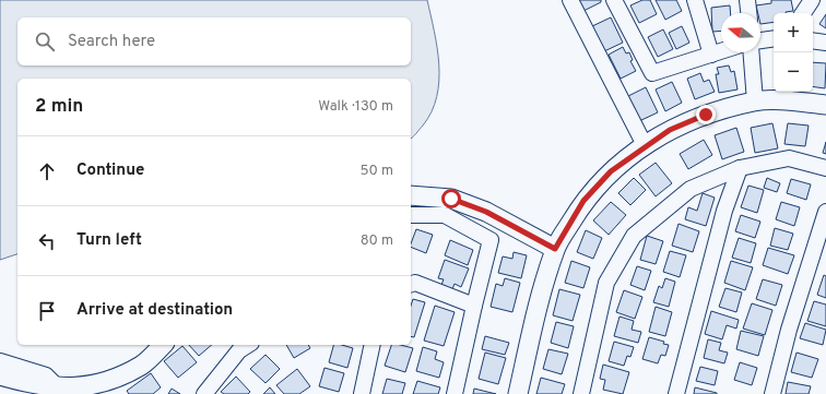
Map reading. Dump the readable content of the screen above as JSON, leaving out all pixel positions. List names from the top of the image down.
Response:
{
  "north": "left",
  "page": {
    "map_buttons": ["+", "−"],
    "search": "Search here",
    "heading": ["2 min", "Walk · 130 m"],
    "list": [
      ["Continue", "50 m"],
      ["Turn left", "80 m"],
      "Arrive at destination"
    ]
  }
}
